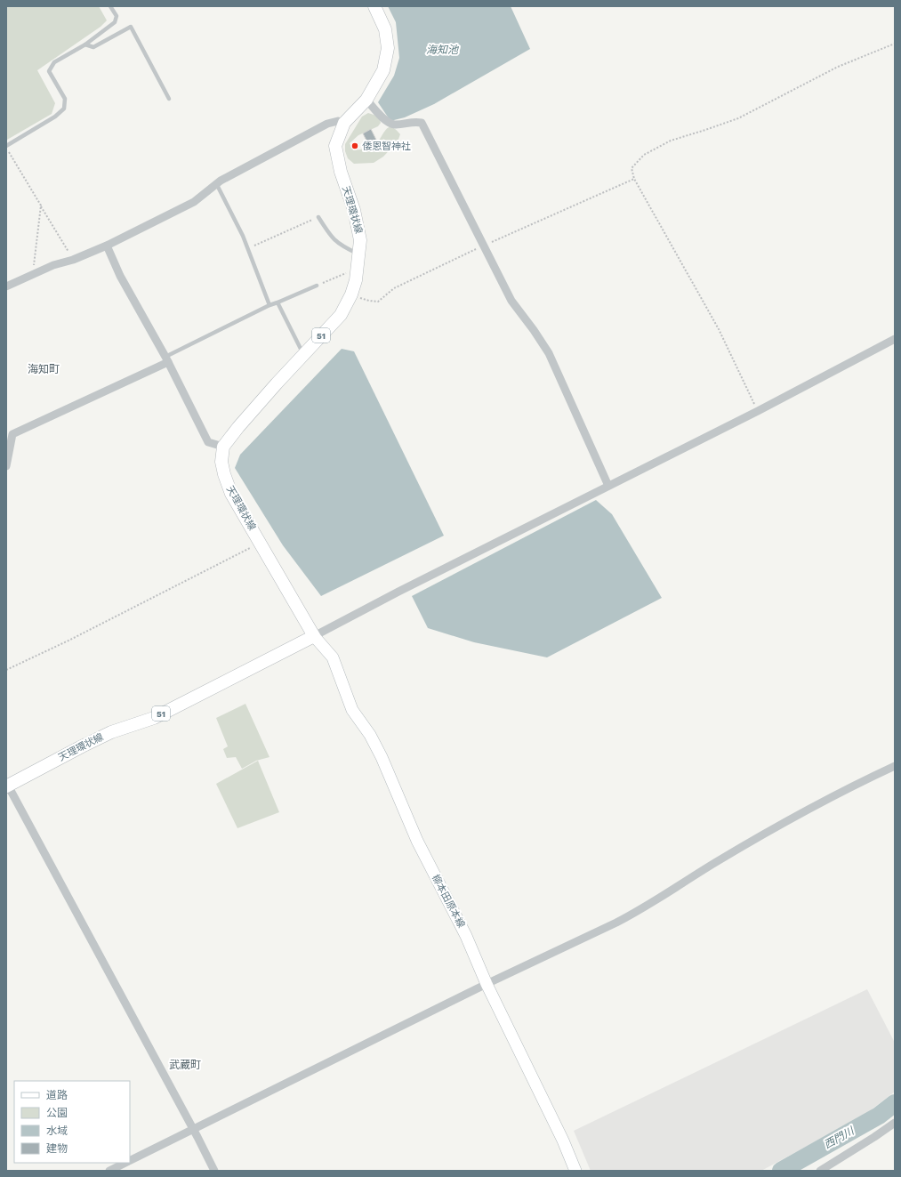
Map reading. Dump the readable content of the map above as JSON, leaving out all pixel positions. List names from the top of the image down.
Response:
{
  "streets": {
    "main road": ["天理環状線", "51", "柳本田原本線"]
  },
  "crossings": [
    ["天理環状線", "柳本田原本線"]
  ],
  "districts": ["海知町", "武蔵町"],
  "water": ["海知池", "西門川"],
  "places": ["倭恩智神社"],
  "legend": [
    "道路",
    "公園",
    "水域",
    "建物"
  ]
}
